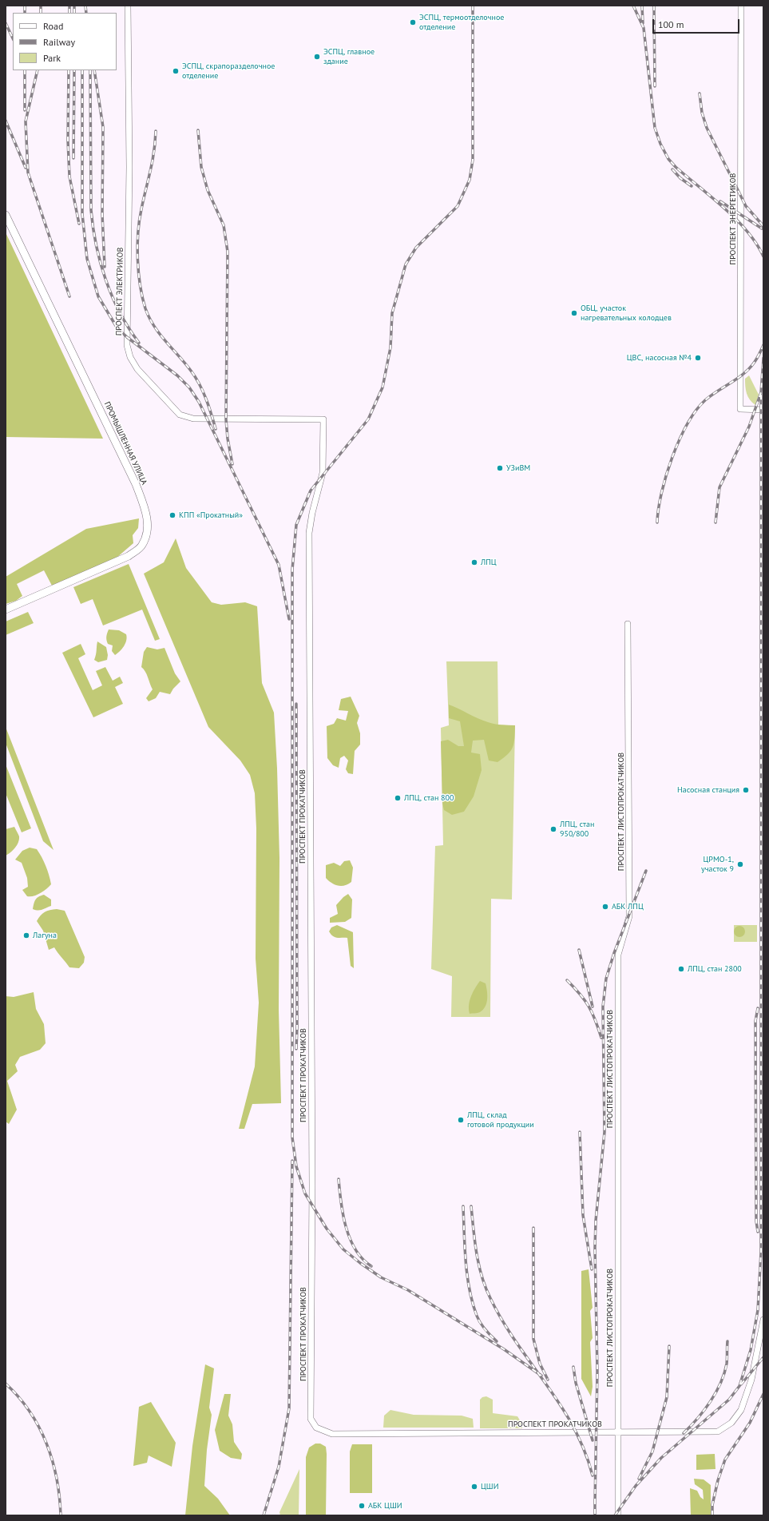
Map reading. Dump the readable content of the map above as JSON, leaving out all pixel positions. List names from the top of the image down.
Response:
{
  "streets": {
    "street": [
      "ПРОСПЕКТ ЭНЕРГЕТИКОВ",
      "ПРОСПЕКТ ЭЛЕКТРИКОВ",
      "ПРОМЫШЛЕННАЯ УЛИЦА",
      "ПРОСПЕКТ ЛИСТОПРОКАТЧИКОВ",
      "ПРОСПЕКТ ПРОКАТЧИКОВ"
    ]
  },
  "crossings": [
    ["ПРОСПЕКТ ЭЛЕКТРИКОВ", "ПРОСПЕКТ ПРОКАТЧИКОВ"],
    ["ПРОСПЕКТ ЛИСТОПРОКАТЧИКОВ", "ПРОСПЕКТ ПРОКАТЧИКОВ"]
  ],
  "places": [
    "ЭСПЦ, термоотделочное отделение",
    "ЭСПЦ, главное здание",
    "ЭСПЦ, скрапоразделочное отделение",
    "ОБЦ, участок нагревательных колодцев",
    "ЦВС, насосная №4",
    "УЗиВМ",
    "КПП «Прокатный»",
    "ЛПЦ",
    "Насосная станция",
    "ЛПЦ, стан 800",
    "ЛПЦ, стан 950/800",
    "ЦРМО-1, участок 9",
    "АБК ЛПЦ",
    "Лагуна",
    "ЛПЦ, стан 2800",
    "ЛПЦ, склад готовой продукции",
    "ЦШИ",
    "АБК ЦШИ"
  ],
  "legend": ["Road", "Railway", "Park"],
  "scale_bar": "100 m"
}
